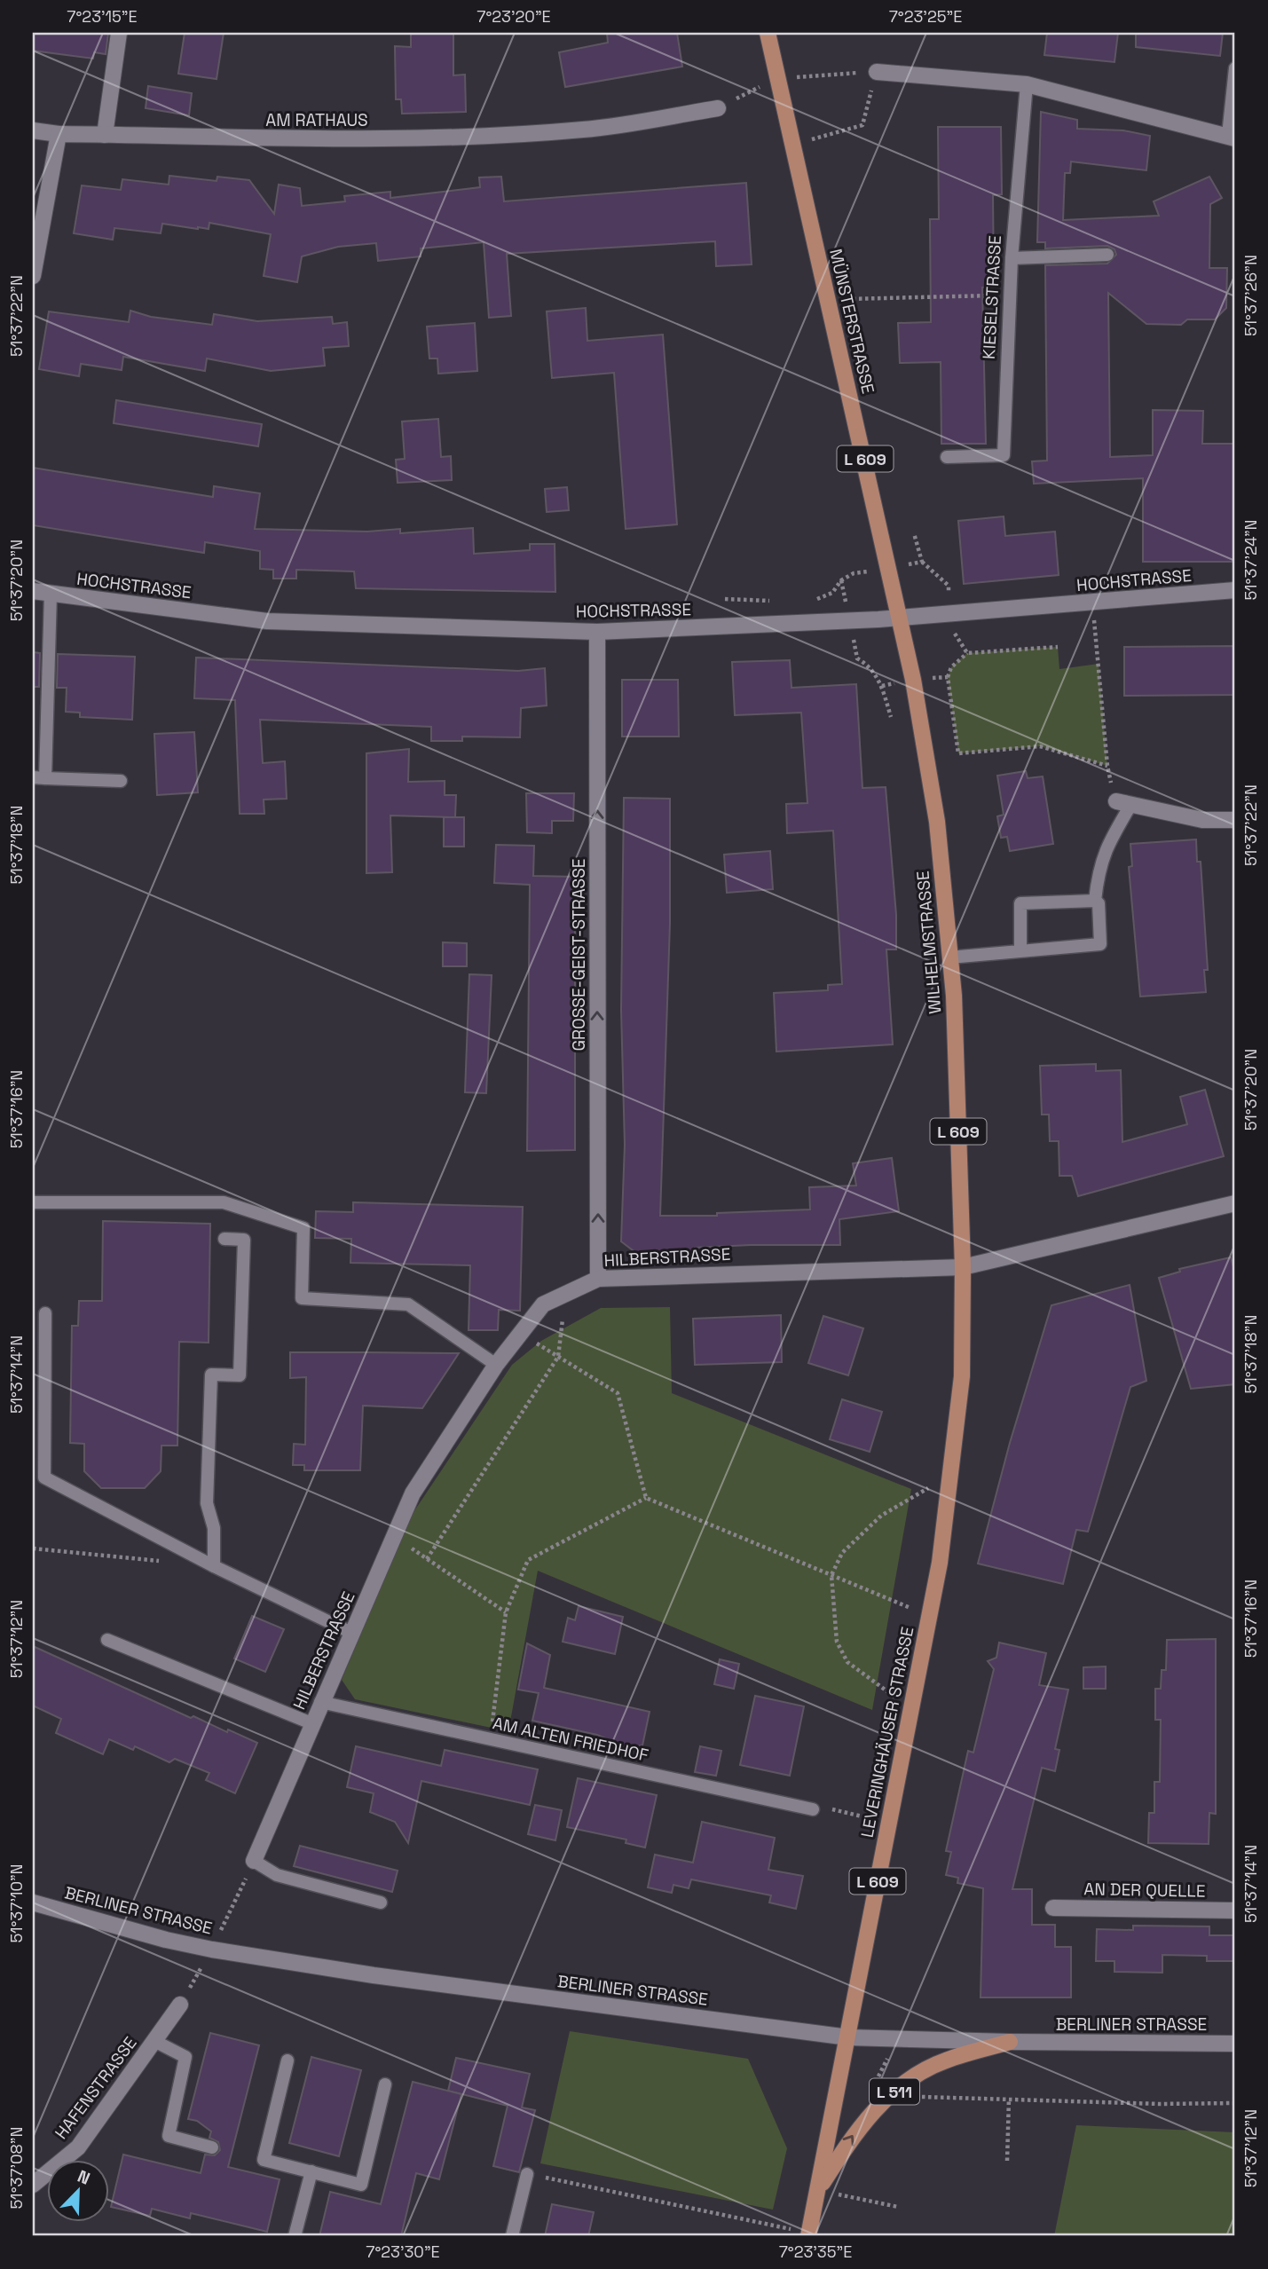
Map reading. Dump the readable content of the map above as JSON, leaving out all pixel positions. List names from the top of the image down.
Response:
{
  "streets": {
    "main road": [
      "MÜNSTERSTRASSE",
      "L 609",
      "WILHELMSTRASSE",
      "LEVERINGHÄUSER STRASSE",
      "L 511"
    ],
    "street": [
      "AM RATHAUS",
      "HOCHSTRASSE",
      "GROSSE-GEIST-STRASSE",
      "HILBERSTRASSE",
      "AN DER QUELLE",
      "BERLINER STRASSE",
      "HAFENSTRASSE"
    ],
    "lane": ["KIESELSTRASSE", "AM ALTEN FRIEDHOF"]
  },
  "crossings": [
    ["MÜNSTERSTRASSE", "HOCHSTRASSE"],
    ["MÜNSTERSTRASSE", "WILHELMSTRASSE"],
    ["HOCHSTRASSE", "WILHELMSTRASSE"],
    ["HOCHSTRASSE", "GROSSE-GEIST-STRASSE"],
    ["WILHELMSTRASSE", "HILBERSTRASSE"],
    ["WILHELMSTRASSE", "LEVERINGHÄUSER STRASSE"],
    ["GROSSE-GEIST-STRASSE", "HILBERSTRASSE"],
    ["HILBERSTRASSE", "LEVERINGHÄUSER STRASSE"],
    ["HILBERSTRASSE", "AM ALTEN FRIEDHOF"],
    ["LEVERINGHÄUSER STRASSE", "BERLINER STRASSE"],
    ["LEVERINGHÄUSER STRASSE", "L 511"],
    ["BERLINER STRASSE", "L 511"]
  ],
  "one_way": ["GROSSE-GEIST-STRASSE"],
  "north": "top right",
  "coordinates": [
    "7°23'15\"E",
    "7°23'20\"E",
    "7°23'25\"E",
    "51°37'26\"N",
    "51°37'22\"N",
    "51°37'24\"N",
    "51°37'20\"N",
    "51°37'18\"N",
    "51°37'16\"N",
    "51°37'14\"N",
    "51°37'12\"N",
    "51°37'10\"N",
    "51°37'08\"N",
    "7°23'30\"E",
    "7°23'35\"E"
  ]
}
